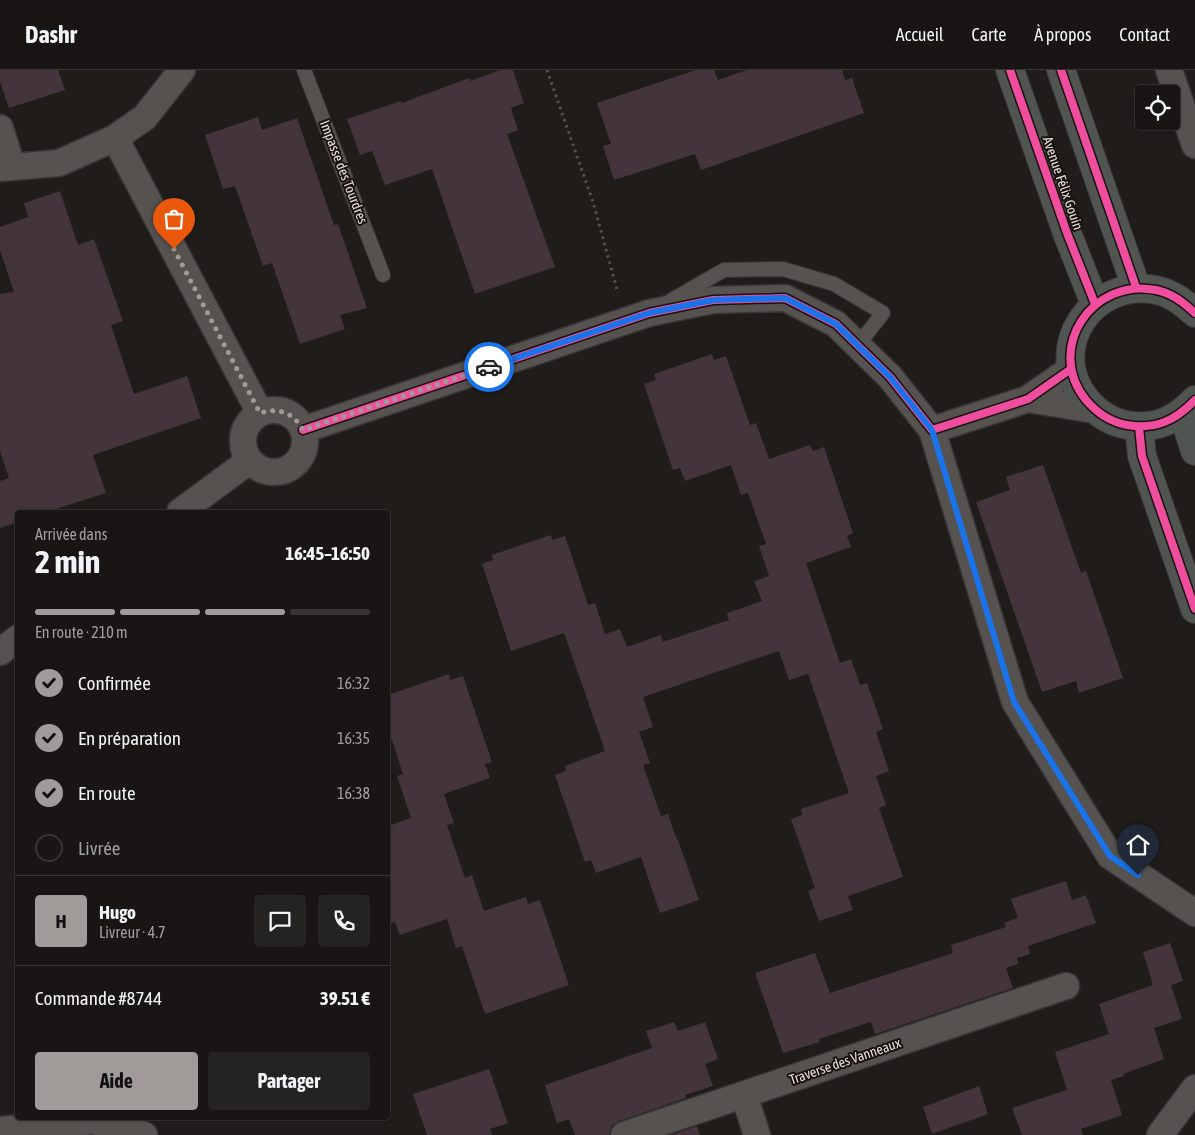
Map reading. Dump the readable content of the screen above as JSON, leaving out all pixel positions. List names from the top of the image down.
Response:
{
  "streets": {
    "main road": ["Avenue Félix Gouin"],
    "street": ["Traverse des Vanneaux"],
    "lane": ["Impasse des Tourdres"]
  },
  "page": {
    "header": "Dashr",
    "nav": [
      "Accueil",
      "Carte",
      "À propos",
      "Contact"
    ],
    "heading": ["2 min", "Arrivée dans", "16:45–16:50"],
    "panel": [
      "Hugo",
      "Livreur · 4.7",
      "Commande #8744",
      "39.51 €"
    ],
    "bar": "En route · 210 m",
    "list": [
      ["Confirmée", "16:32"],
      ["En préparation", "16:35"],
      ["En route", "16:38"],
      "Livrée"
    ],
    "round": "H",
    "buttons": ["Aide", "Partager"]
  }
}
